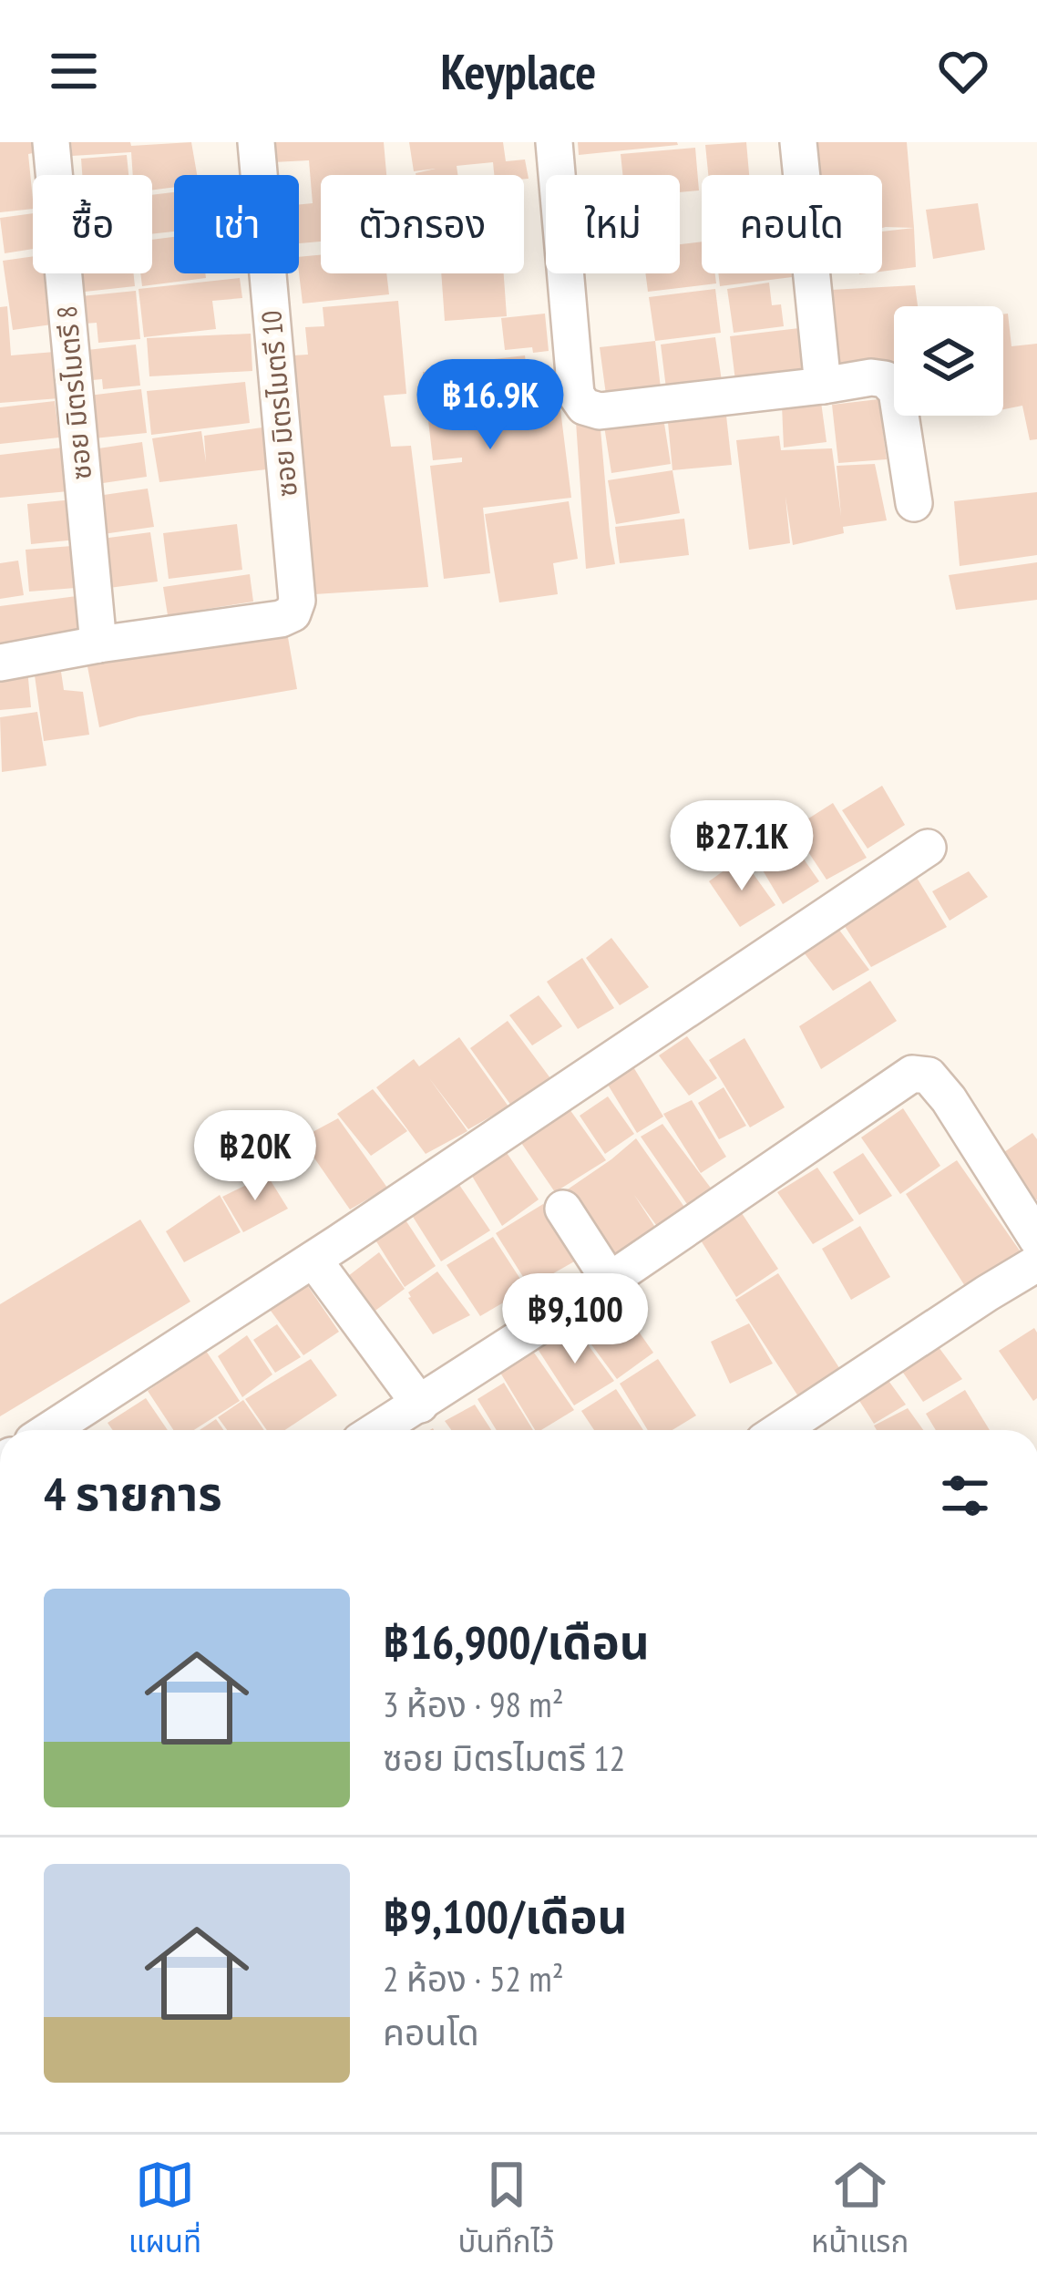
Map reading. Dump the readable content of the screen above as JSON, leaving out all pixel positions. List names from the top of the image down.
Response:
{
  "streets": {
    "street": ["ซอย มิตรไมตรี 8", "ซอย มิตรไมตรี 10"]
  },
  "crossings": [
    ["ซอย มิตรไมตรี 8", "ซอย มิตรไมตรี 10"]
  ],
  "page": {
    "header": "Keyplace",
    "chip": [
      "ซื้อ",
      "เช่า",
      "ตัวกรอง",
      "ใหม่",
      "คอนโด"
    ],
    "price": [
      "฿16.9K",
      "฿27.1K",
      "฿20K",
      "฿9,100"
    ],
    "heading": "4 รายการ",
    "list": [
      {
        "name": "฿16,900/เดือน",
        "note": "3 ห้อง · 98 m² · ซอย มิตรไมตรี 12"
      },
      {
        "name": "฿9,100/เดือน",
        "note": "2 ห้อง · 52 m² · คอนโด"
      }
    ],
    "tabs": ["แผนที่", "บันทึกไว้", "หน้าแรก"]
  }
}
